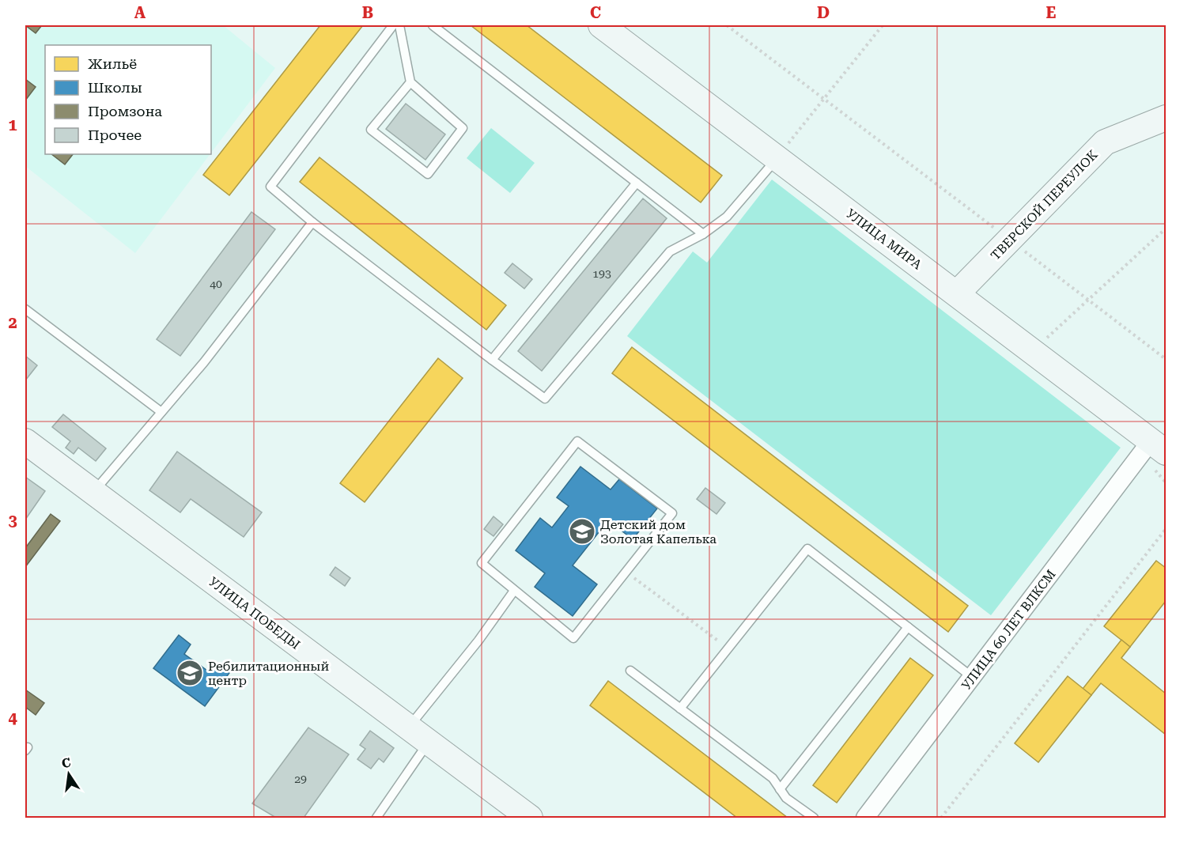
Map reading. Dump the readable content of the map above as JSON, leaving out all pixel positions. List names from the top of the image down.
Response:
{
  "streets": {
    "street": [
      "ТВЕРСКОЙ ПЕРЕУЛОК",
      "УЛИЦА МИРА",
      "УЛИЦА ПОБЕДЫ",
      "УЛИЦА 60 ЛЕТ ВЛКСМ"
    ]
  },
  "crossings": [
    ["ТВЕРСКОЙ ПЕРЕУЛОК", "УЛИЦА МИРА"],
    ["УЛИЦА МИРА", "УЛИЦА 60 ЛЕТ ВЛКСМ"]
  ],
  "places": {
    "school or university": ["Детский дом Золотая Капелька", "Ребилитационный центр"]
  },
  "house_numbers": ["193", "40", "29"],
  "legend": [
    "Жильё",
    "Школы",
    "Промзона",
    "Прочее"
  ],
  "north": "top",
  "grid": {
    "columns": [
      "A",
      "B",
      "C",
      "D",
      "E"
    ],
    "rows": [
      "1",
      "2",
      "3",
      "4"
    ]
  }
}
